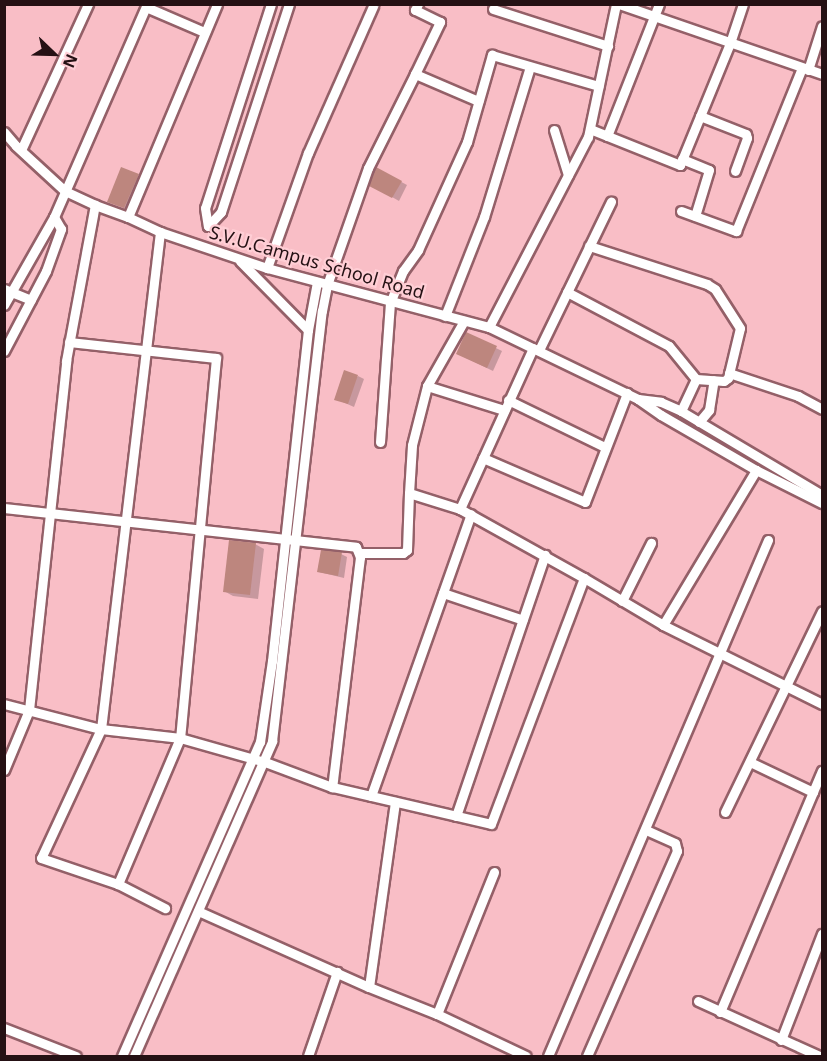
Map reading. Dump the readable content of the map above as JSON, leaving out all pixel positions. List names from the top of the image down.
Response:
{
  "streets": {
    "street": ["S.V.U.Campus School Road"]
  },
  "north": "bottom right"
}
